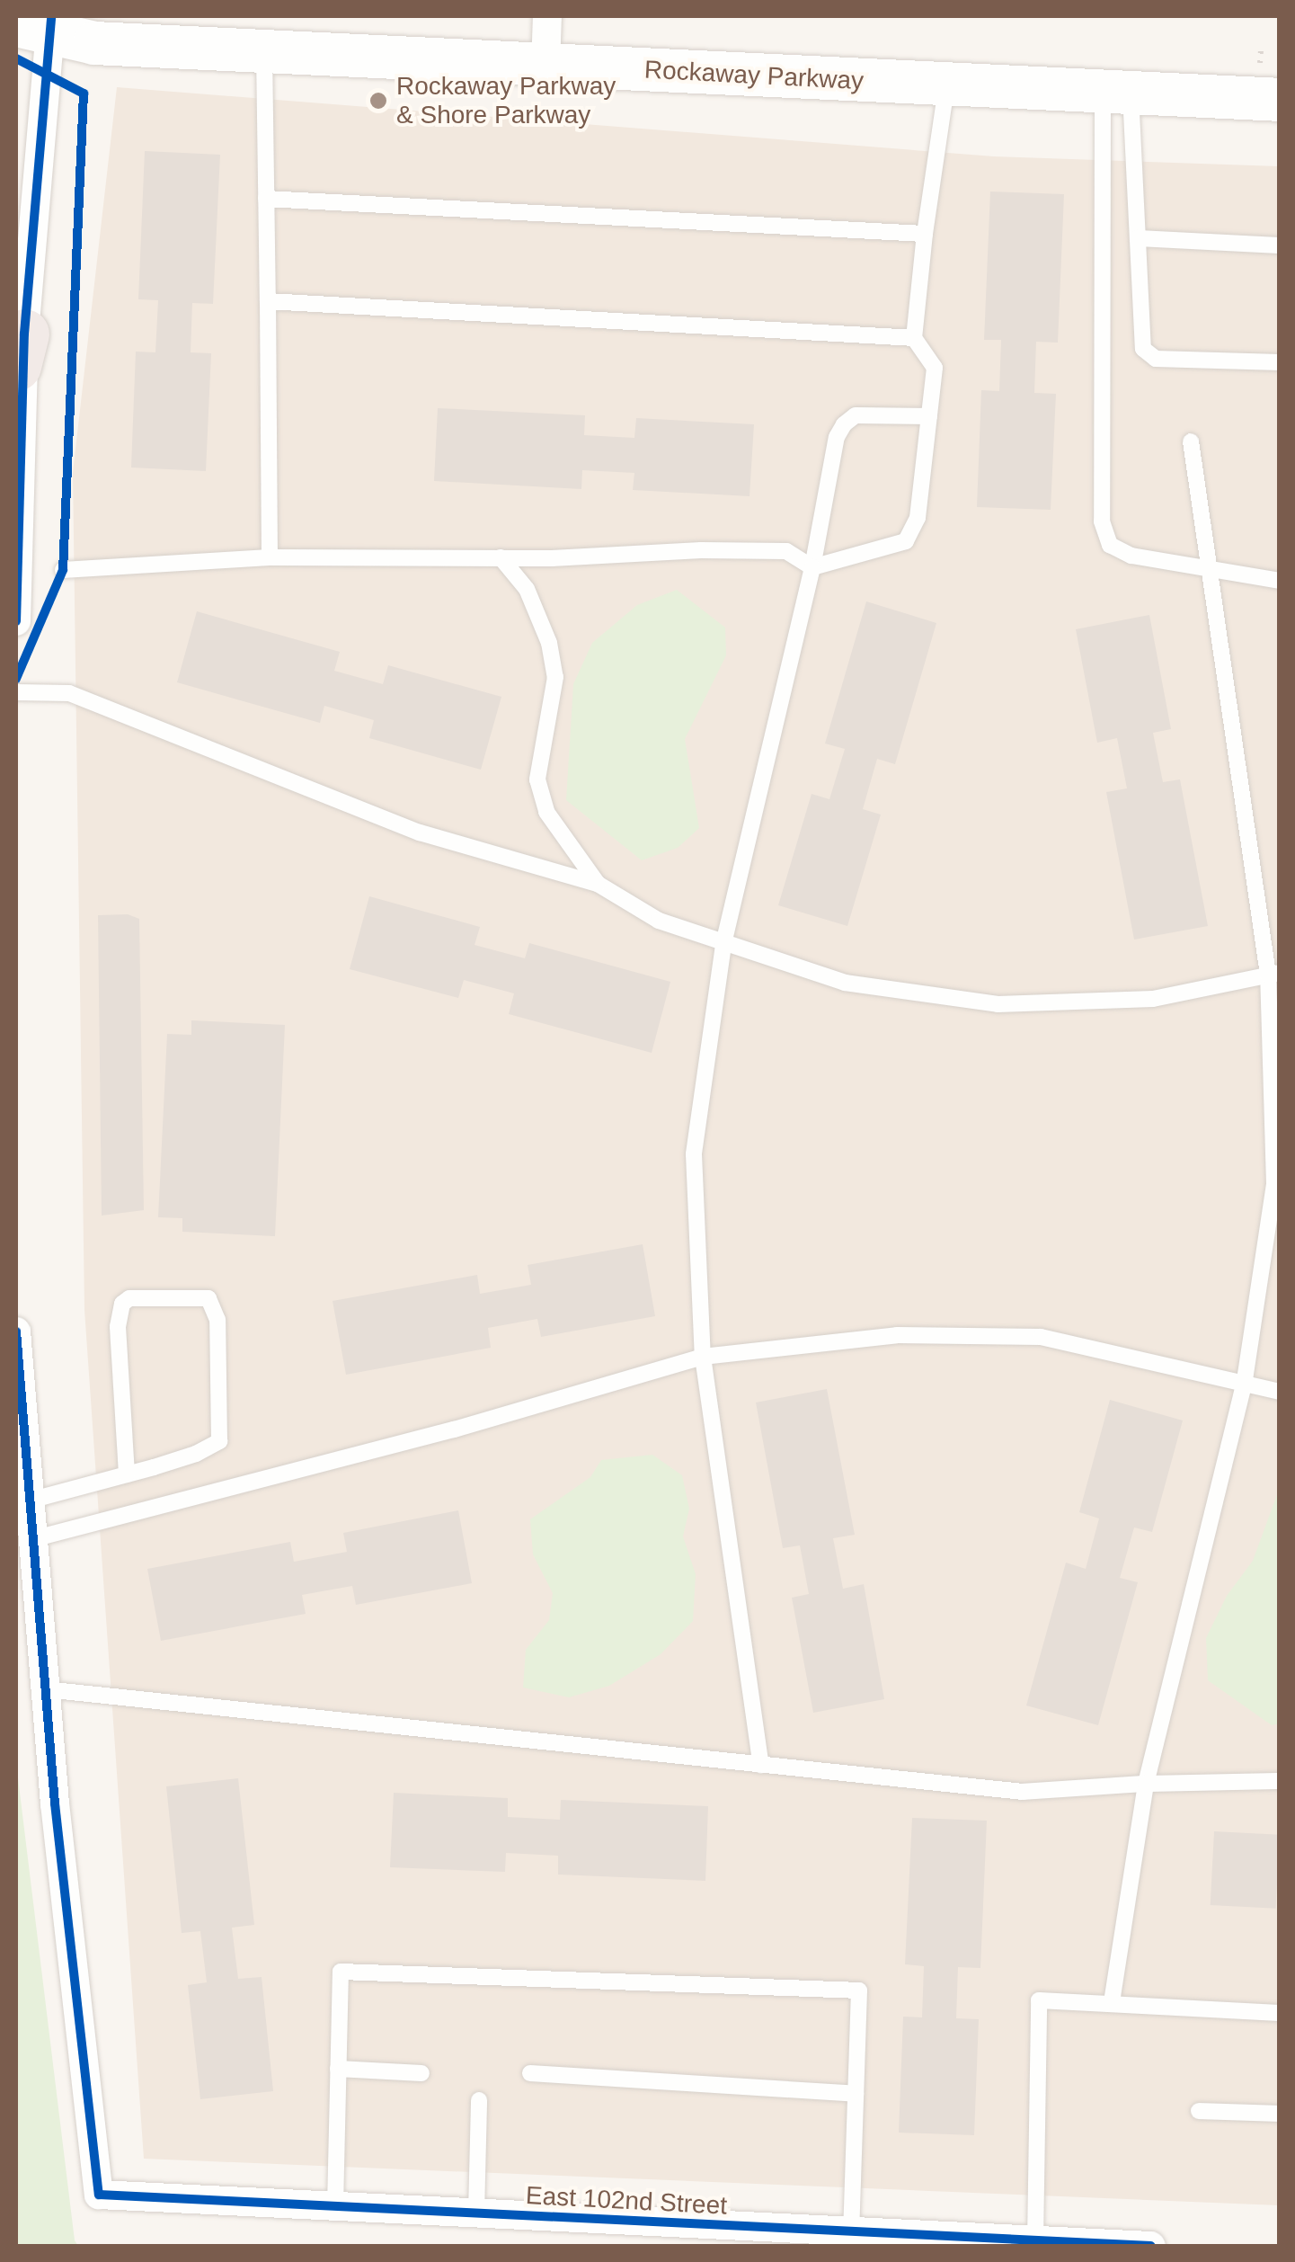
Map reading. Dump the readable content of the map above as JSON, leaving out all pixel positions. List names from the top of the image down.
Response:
{
  "streets": {
    "main road": ["Rockaway Parkway"],
    "street": ["East 102nd Street"]
  },
  "places": ["Rockaway Parkway & Shore Parkway"]
}
